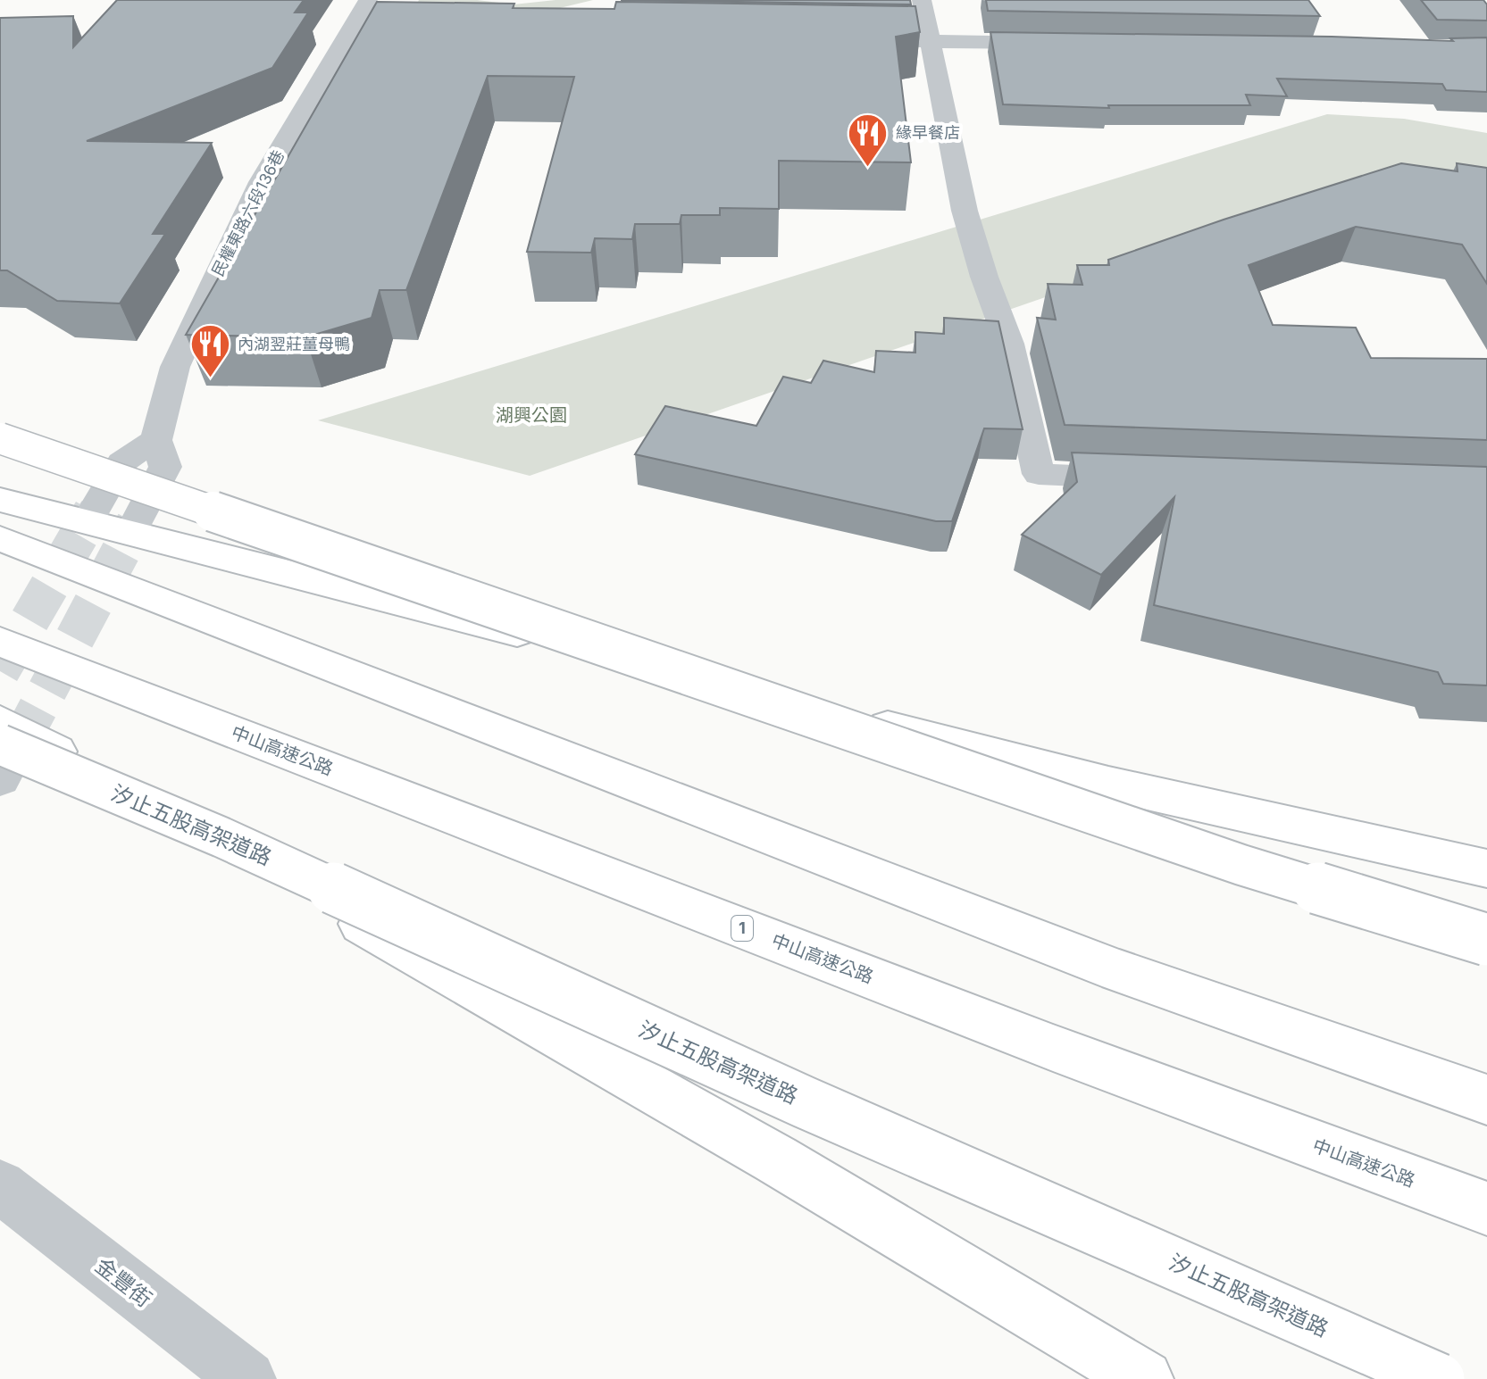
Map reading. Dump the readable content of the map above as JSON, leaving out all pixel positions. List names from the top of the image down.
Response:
{
  "streets": {
    "highway": ["中山高速公路", "汐止五股高架道路", "1"],
    "street": ["民權東路六段136巷", "金豐街"]
  },
  "parks": ["湖興公園"],
  "places": {
    "restaurant": ["緣早餐店", "內湖翌莊薑母鴨"]
  }
}
